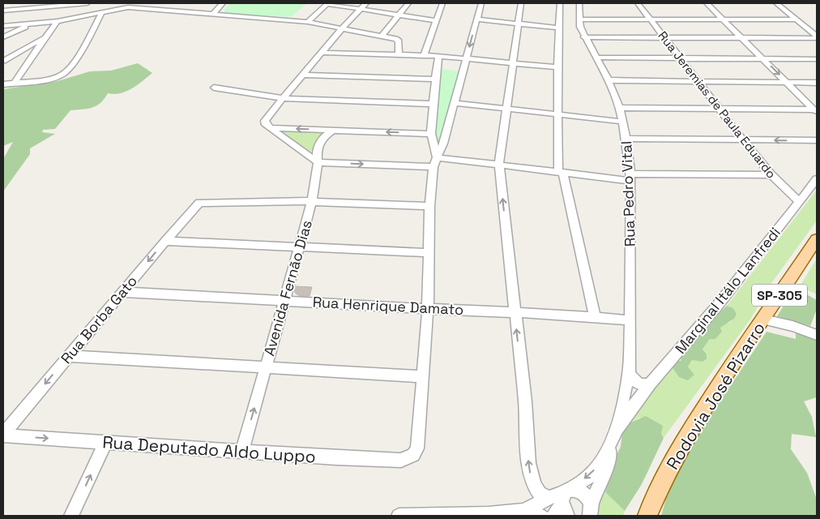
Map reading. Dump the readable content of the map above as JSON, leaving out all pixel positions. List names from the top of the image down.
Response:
{
  "streets": {
    "main road": ["SP-305", "Rodovia José Pizarro"],
    "street": [
      "Rua Jeremias de Paula Eduardo",
      "Rua Pedro Vital",
      "Avenida Fernão Dias",
      "Marginal Itálo Lanfredi",
      "Rua Henrique Damato",
      "Rua Borba Gato",
      "Rua Deputado Aldo Luppo"
    ]
  },
  "crossings": [
    ["Rua Jeremias de Paula Eduardo", "Marginal Itálo Lanfredi"],
    ["Rua Pedro Vital", "Marginal Itálo Lanfredi"],
    ["Rua Pedro Vital", "Rua Henrique Damato"],
    ["Avenida Fernão Dias", "Rua Henrique Damato"],
    ["Avenida Fernão Dias", "Rua Borba Gato"],
    ["Avenida Fernão Dias", "Rua Deputado Aldo Luppo"],
    ["Rua Henrique Damato", "Rua Borba Gato"],
    ["Rua Borba Gato", "Rua Deputado Aldo Luppo"]
  ],
  "one_way": ["Rua Borba Gato"]
}
